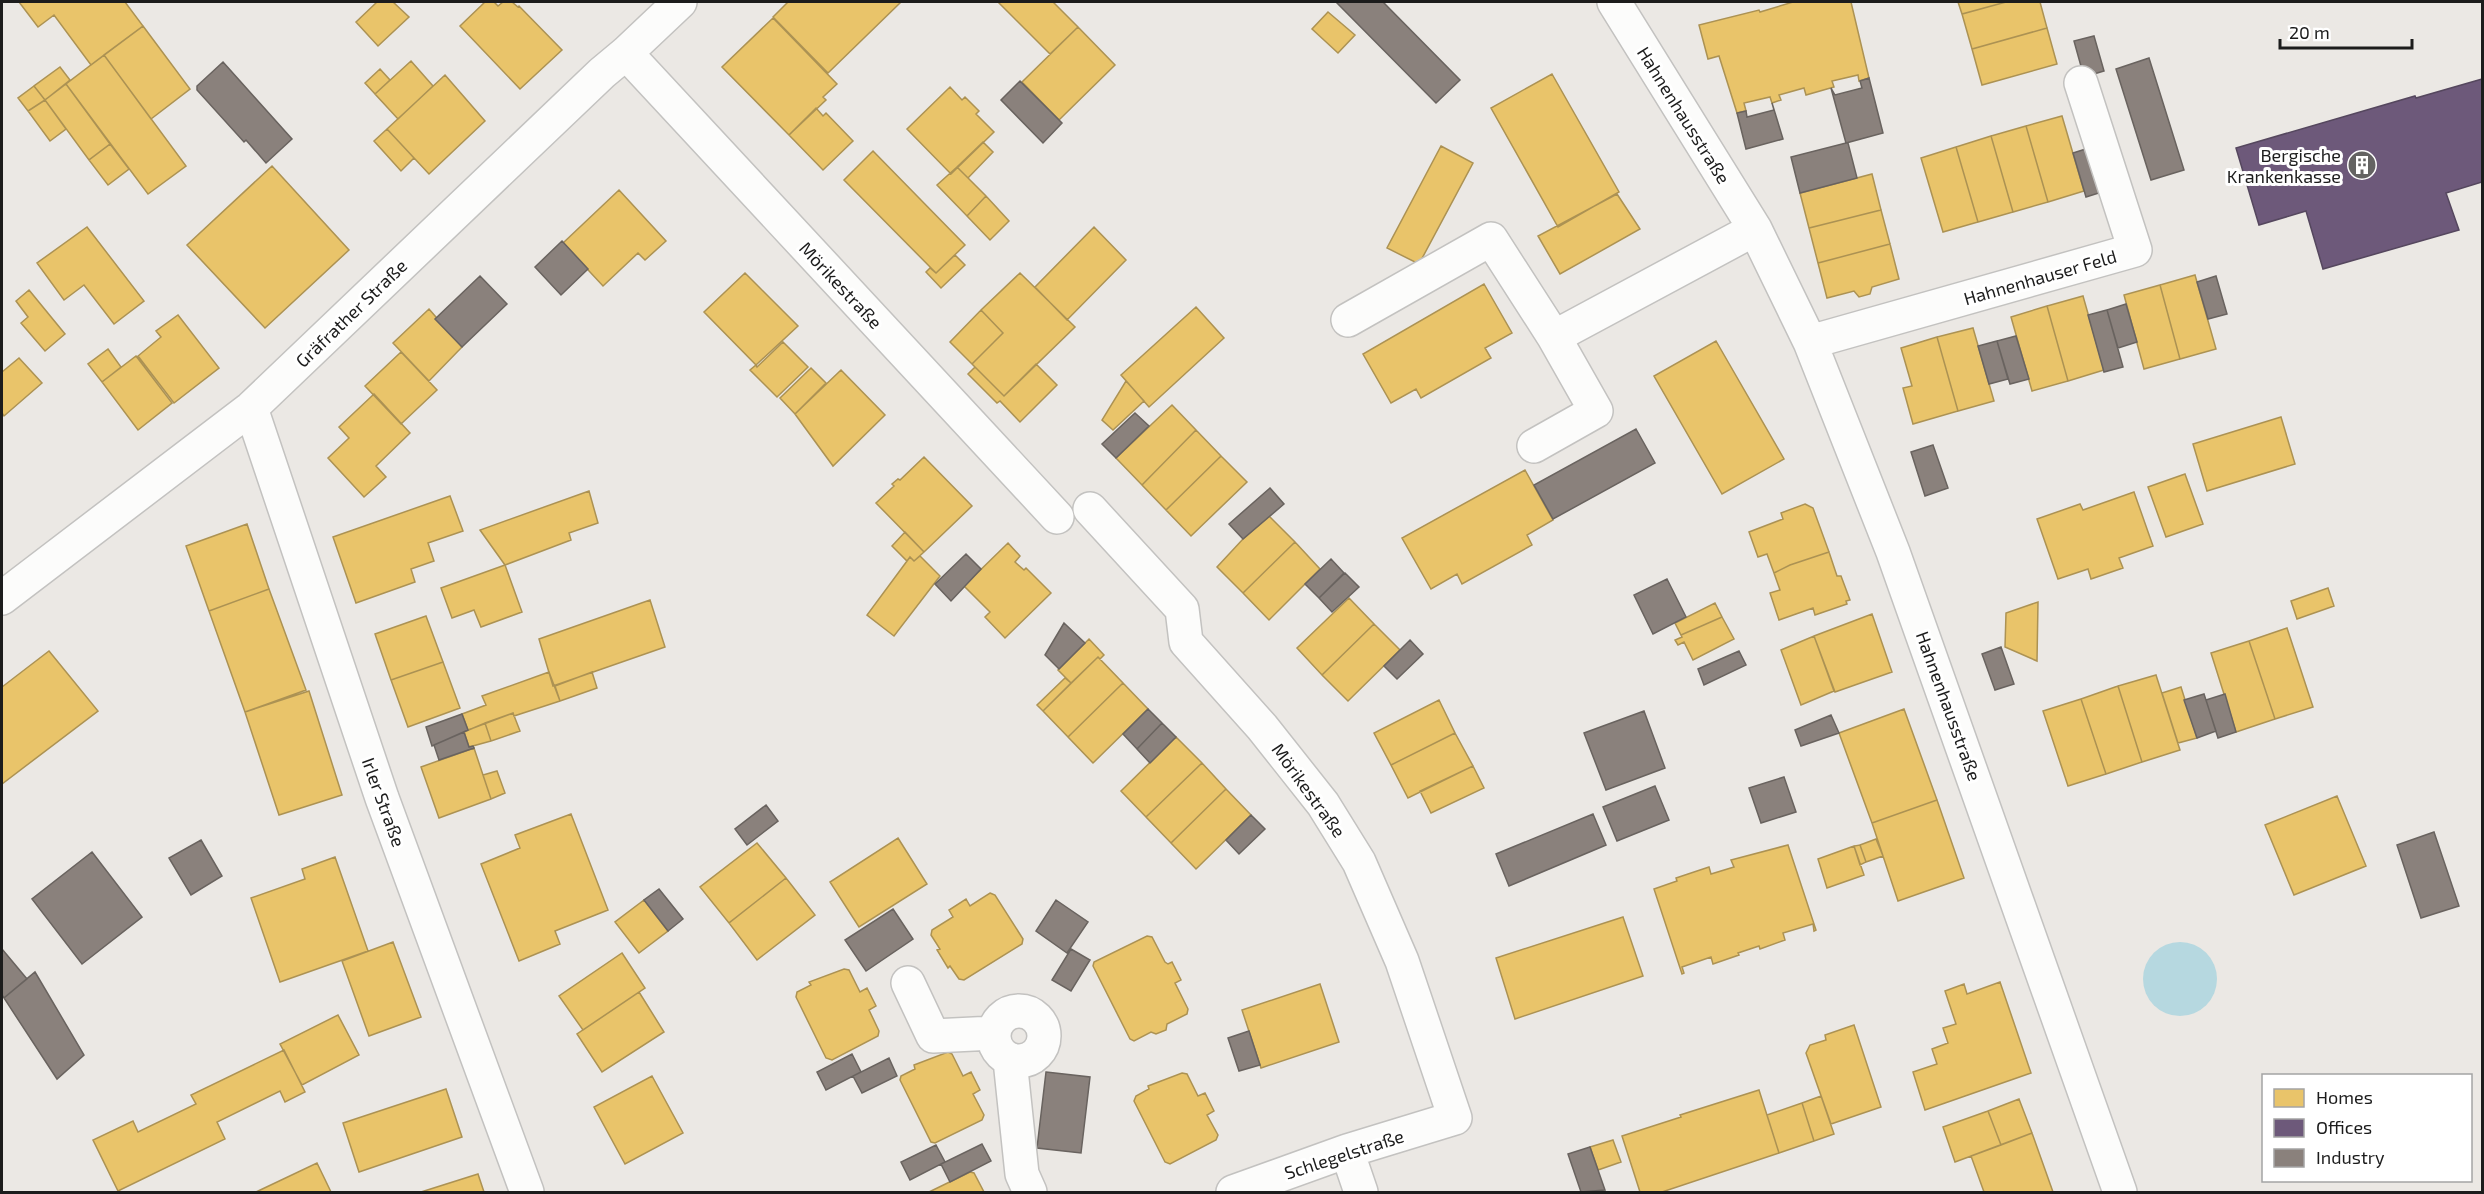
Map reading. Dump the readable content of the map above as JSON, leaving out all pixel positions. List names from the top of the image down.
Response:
{
  "streets": {
    "street": [
      "Hahnenhausstraße",
      "Hahnenhauser Feld",
      "Mörikestraße",
      "Gräfrather Straße",
      "Irler Straße",
      "Schlegelstraße"
    ]
  },
  "crossings": [
    ["Hahnenhausstraße", "Hahnenhauser Feld"],
    ["Mörikestraße", "Gräfrather Straße"],
    ["Mörikestraße", "Schlegelstraße"],
    ["Gräfrather Straße", "Irler Straße"]
  ],
  "places": {
    "building": ["Bergische Krankenkasse"]
  },
  "legend": ["Homes", "Offices", "Industry"],
  "scale_bar": "20 m"
}
